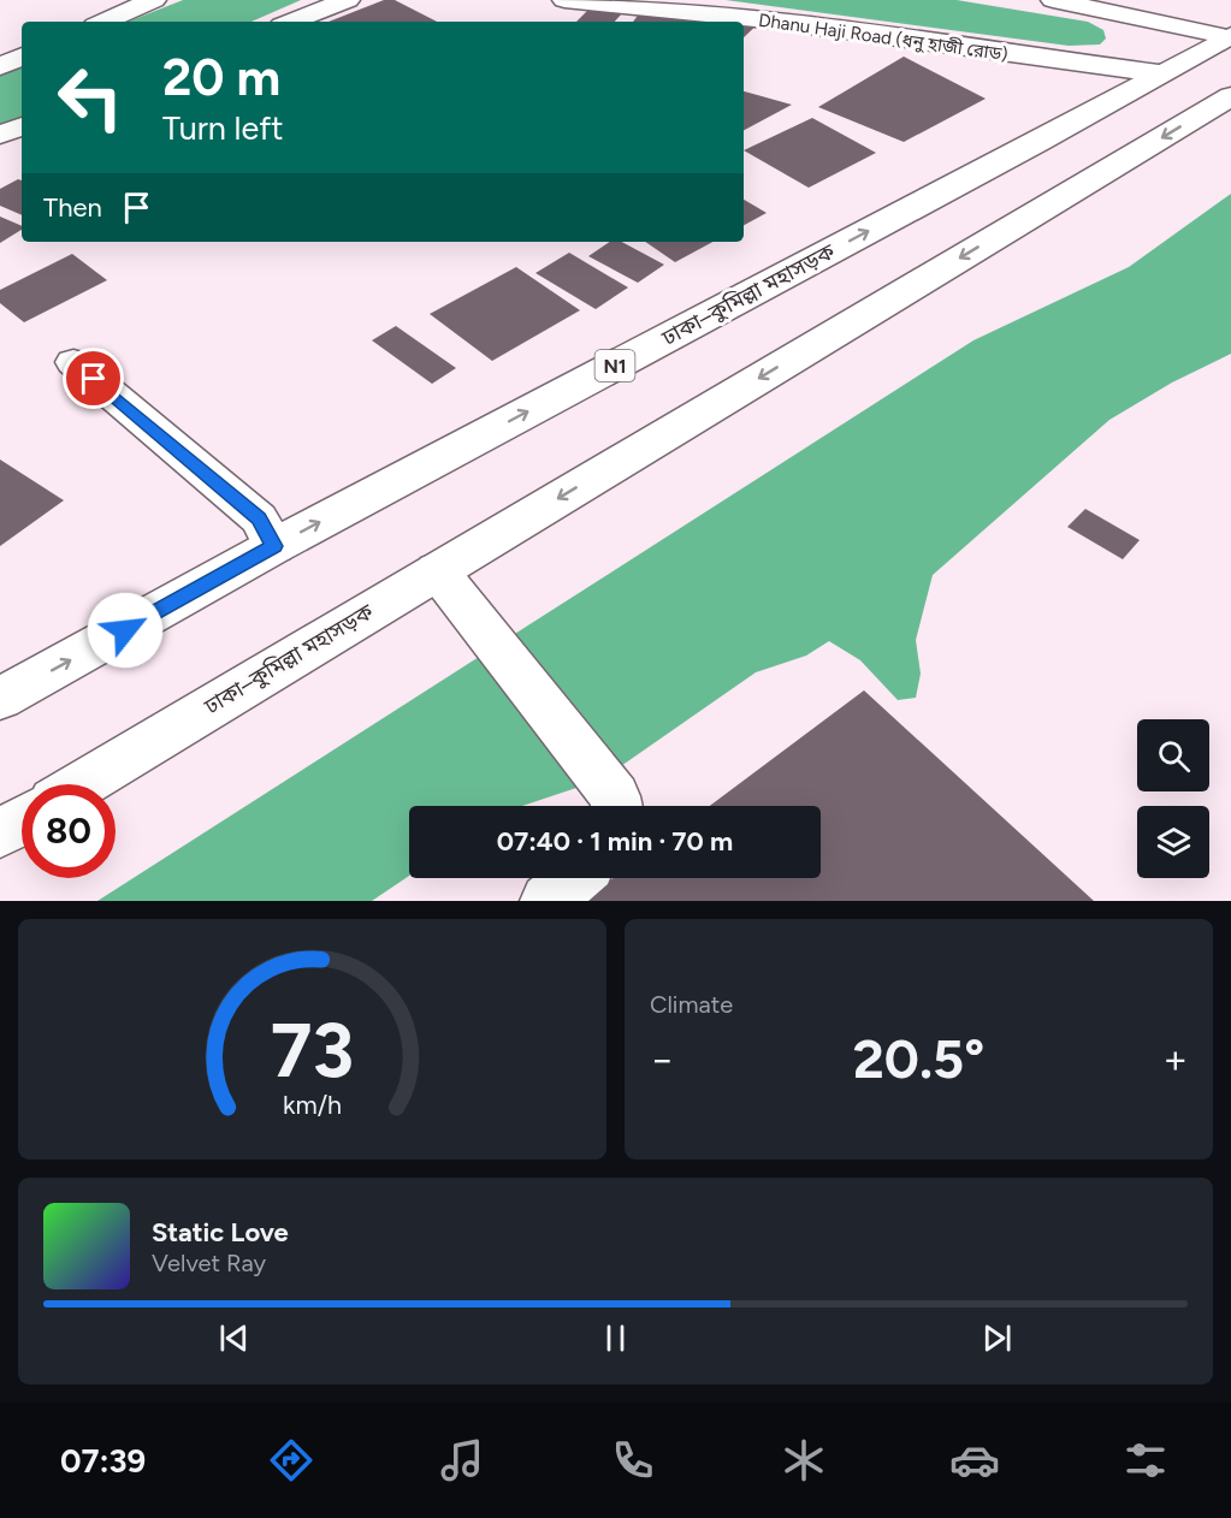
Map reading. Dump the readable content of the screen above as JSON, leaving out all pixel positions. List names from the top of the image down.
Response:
{
  "streets": {
    "main road": ["Dhanu Haji Road (ধনু হাজী রোড)", "ঢাকা–কুমিল্লা মহাসড়ক", "N1"]
  },
  "crossings": [
    ["Dhanu Haji Road (ধনু হাজী রোড)", "ঢাকা–কুমিল্লা মহাসড়ক"]
  ],
  "page": {
    "turn": ["20 m", "Turn left"],
    "then": "Then",
    "limit": "80",
    "trip": "07:40 · 1 min · 70 m",
    "tile": "Climate",
    "heat": ["−", "20.5°", "+"],
    "song": ["Static Love", "Velvet Ray"],
    "tabs": "07:39",
    "gauge": ["73", "km/h"]
  }
}
